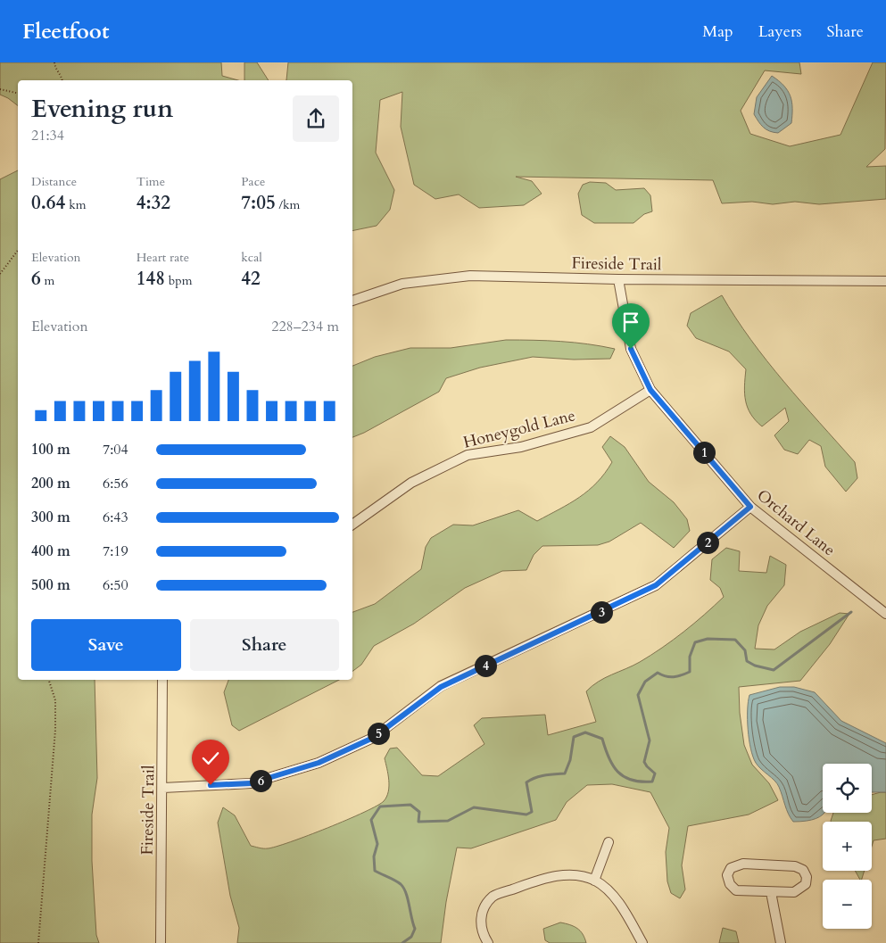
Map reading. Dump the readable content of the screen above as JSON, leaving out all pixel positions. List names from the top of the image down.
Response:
{
  "streets": {
    "street": ["Fireside Trail", "Honeygold Lane", "Orchard Lane"]
  },
  "crossings": [
    ["Fireside Trail", "Orchard Lane"],
    ["Honeygold Lane", "Orchard Lane"]
  ],
  "page": {
    "header": "Fleetfoot",
    "nav": ["Map", "Layers", "Share"],
    "heading": ["Evening run", "21:34"],
    "stats": [
      ["Distance", "0.64 km"],
      ["Time", "4:32"],
      ["Pace", "7:05 /km"],
      ["Elevation", "6 m"],
      ["Heart rate", "148 bpm"],
      ["kcal", "42"]
    ],
    "chart": ["Elevation", "228–234 m"],
    "list": [
      {
        "name": "100 m",
        "note": "7:04"
      },
      {
        "name": "200 m",
        "note": "6:56"
      },
      {
        "name": "300 m",
        "note": "6:43"
      },
      {
        "name": "400 m",
        "note": "7:19"
      },
      {
        "name": "500 m",
        "note": "6:50"
      }
    ],
    "pins": [
      "1",
      "2",
      "3",
      "4",
      "5",
      "6"
    ],
    "buttons": ["Save", "Share"],
    "map_buttons": ["+", "−"]
  }
}
